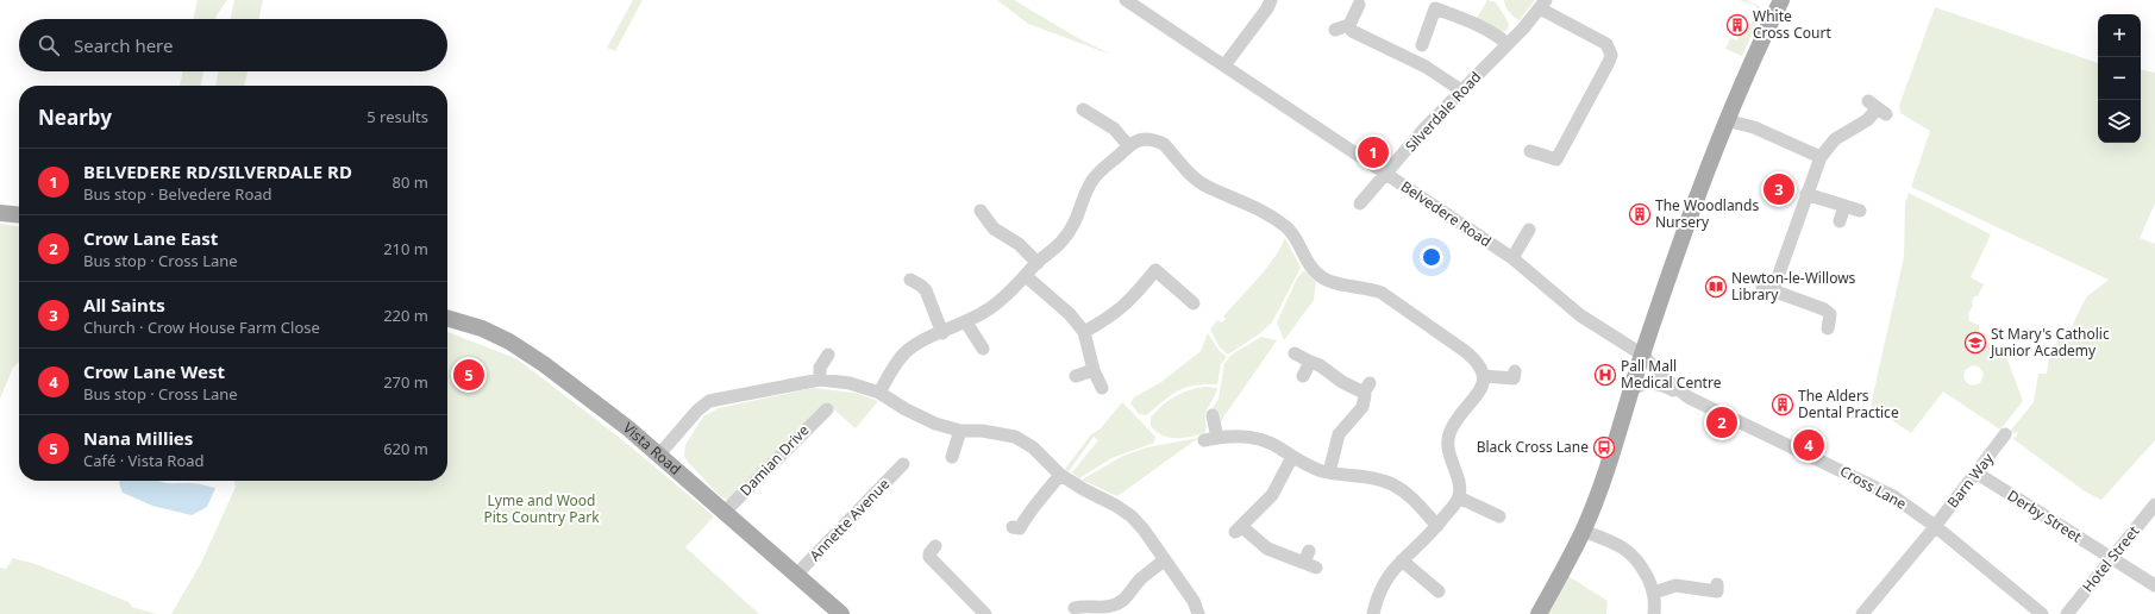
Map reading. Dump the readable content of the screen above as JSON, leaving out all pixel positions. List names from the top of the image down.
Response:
{
  "streets": {
    "main road": ["Vista Road"],
    "street": [
      "Silverdale Road",
      "Belvedere Road",
      "Damian Drive",
      "Barn Way",
      "Cross Lane",
      "Derby Street",
      "Annette Avenue",
      "Hotel Street"
    ]
  },
  "crossings": [
    ["Silverdale Road", "Belvedere Road"],
    ["Belvedere Road", "Cross Lane"],
    ["Vista Road", "Damian Drive"],
    ["Vista Road", "Annette Avenue"],
    ["Barn Way", "Cross Lane"],
    ["Barn Way", "Derby Street"],
    ["Derby Street", "Hotel Street"]
  ],
  "parks": ["Lyme and Wood Pits Country Park"],
  "places": {
    "building": ["White Cross Court", "The Woodlands Nursery", "The Alders Dental Practice"],
    "library": ["Newton-le-Willows Library"],
    "school or university": ["St Mary's Catholic Junior Academy"],
    "hospital": ["Pall Mall Medical Centre"],
    "bus stop": ["Black Cross Lane"]
  },
  "page": {
    "map_buttons": ["+", "−"],
    "search": "Search here",
    "heading": ["Nearby", "5 results"],
    "pins": [
      "1",
      "3",
      "5",
      "2",
      "4"
    ],
    "list": [
      {
        "mark": "1",
        "name": "BELVEDERE RD/SILVERDALE RD",
        "note": "Bus stop · Belvedere Road",
        "value": "80 m"
      },
      {
        "mark": "2",
        "name": "Crow Lane East",
        "note": "Bus stop · Cross Lane",
        "value": "210 m"
      },
      {
        "mark": "3",
        "name": "All Saints",
        "note": "Church · Crow House Farm Close",
        "value": "220 m"
      },
      {
        "mark": "4",
        "name": "Crow Lane West",
        "note": "Bus stop · Cross Lane",
        "value": "270 m"
      },
      {
        "mark": "5",
        "name": "Nana Millies",
        "note": "Café · Vista Road",
        "value": "620 m"
      }
    ]
  }
}
